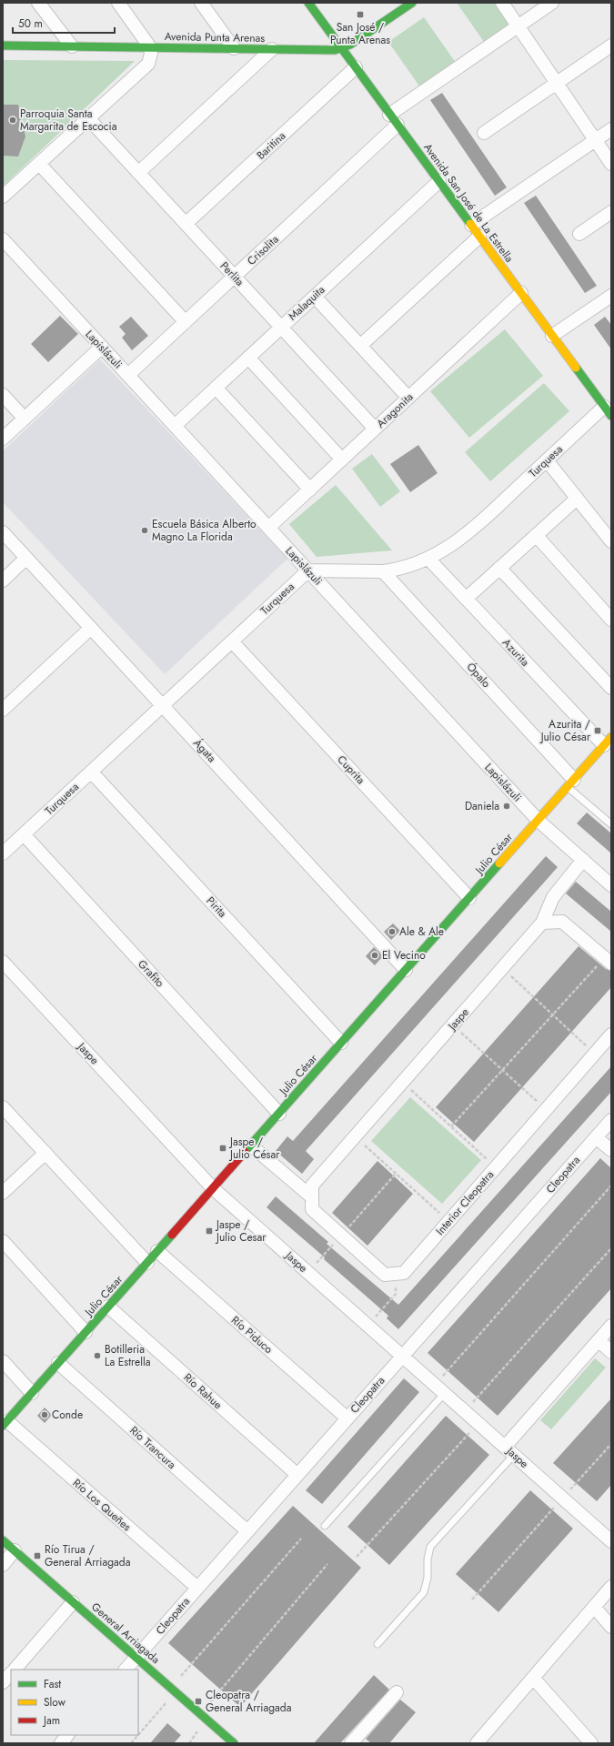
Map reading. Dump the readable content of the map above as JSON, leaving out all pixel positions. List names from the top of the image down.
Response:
{
  "streets": {
    "street": [
      "Avenida Punta Arenas",
      "Baritina",
      "Avenida San José de La Estrella",
      "Crisolita",
      "Perlita",
      "Malaquita",
      "Lapislázuli",
      "Aragonita",
      "Turquesa",
      "Azurita",
      "Ópalo",
      "Ágata",
      "Cuprita",
      "Julio César",
      "Pirita",
      "Grafito",
      "Jaspe",
      "Cleopatra",
      "Interior Cleopatra",
      "Río Piduco",
      "Río Rahue",
      "Río Trancura",
      "Río Los Queñes",
      "General Arriagada"
    ]
  },
  "crossings": [
    ["Avenida Punta Arenas", "Avenida San José de La Estrella"],
    ["Baritina", "Avenida San José de La Estrella"],
    ["Baritina", "Perlita"],
    ["Avenida San José de La Estrella", "Crisolita"],
    ["Avenida San José de La Estrella", "Malaquita"],
    ["Avenida San José de La Estrella", "Aragonita"],
    ["Avenida San José de La Estrella", "Turquesa"],
    ["Crisolita", "Perlita"],
    ["Crisolita", "Lapislázuli"],
    ["Perlita", "Malaquita"],
    ["Perlita", "Aragonita"],
    ["Malaquita", "Lapislázuli"],
    ["Lapislázuli", "Aragonita"],
    ["Lapislázuli", "Turquesa"],
    ["Lapislázuli", "Julio César"],
    ["Lapislázuli", "Jaspe"],
    ["Turquesa", "Azurita"],
    ["Turquesa", "Ópalo"],
    ["Turquesa", "Ágata"],
    ["Turquesa", "Cuprita"],
    ["Turquesa", "Pirita"],
    ["Turquesa", "Grafito"],
    ["Azurita", "Julio César"],
    ["Ópalo", "Julio César"],
    ["Ágata", "Julio César"],
    ["Cuprita", "Julio César"],
    ["Julio César", "Pirita"],
    ["Julio César", "Grafito"],
    ["Julio César", "Jaspe"],
    ["Julio César", "Río Piduco"],
    ["Julio César", "Río Rahue"],
    ["Julio César", "Río Trancura"],
    ["Julio César", "Río Los Queñes"],
    ["Jaspe", "Cleopatra"],
    ["Cleopatra", "Río Piduco"],
    ["Cleopatra", "Río Rahue"],
    ["Cleopatra", "Río Trancura"],
    ["Cleopatra", "Río Los Queñes"],
    ["Cleopatra", "General Arriagada"]
  ],
  "places": {
    "transit": [
      "San José / Punta Arenas",
      "Azurita / Julio César",
      "Jaspe / Julio César",
      "Jaspe / Julio Cesar",
      "Río Tirua / General Arriagada",
      "Cleopatra / General Arriagada"
    ],
    "other": [
      "Parroquia Santa Margarita de Escocia",
      "Escuela Básica Alberto Magno La Florida",
      "Daniela",
      "Ale & Ale",
      "El Vecino",
      "Botilleria La Estrella",
      "Conde"
    ]
  },
  "legend": ["Fast", "Slow", "Jam"],
  "scale_bar": "50 m"
}
